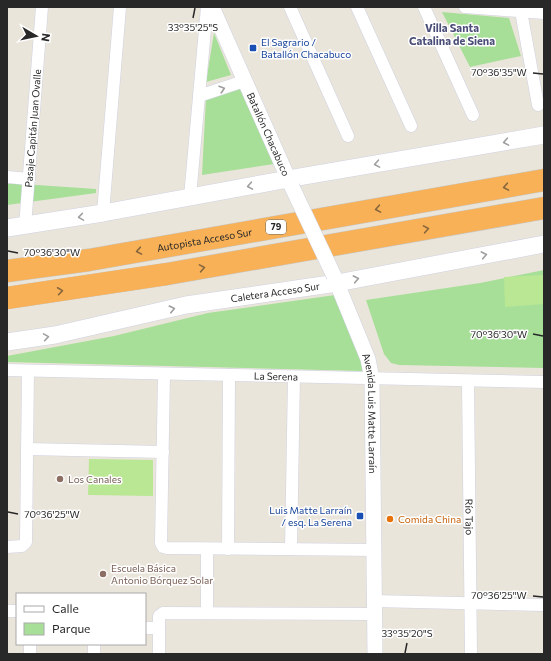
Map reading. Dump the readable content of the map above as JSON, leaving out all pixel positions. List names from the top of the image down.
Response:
{
  "streets": {
    "highway": ["79", "Autopista Acceso Sur"],
    "main road": ["Caletera Acceso Sur"],
    "street": [
      "Pasaje Capitán Juan Ovalle",
      "Batallón Chacabuco",
      "La Serena",
      "Avenida Luis Matte Larraín",
      "Río Tajo"
    ]
  },
  "crossings": [
    ["Batallón Chacabuco", "Avenida Luis Matte Larraín"],
    ["Caletera Acceso Sur", "Avenida Luis Matte Larraín"],
    ["La Serena", "Avenida Luis Matte Larraín"],
    ["La Serena", "Río Tajo"]
  ],
  "districts": ["Villa Santa Catalina de Siena"],
  "places": {
    "transit": ["El Sagrario / Batallón Chacabuco", "Luis Matte Larraín / esq. La Serena"],
    "other": ["Los Canales", "Comida China", "Escuela Básica Antonio Bórquez Solar"]
  },
  "legend": ["Calle", "Parque"],
  "north": "right",
  "coordinates": [
    "33°35'25\"S",
    "70°36'35\"W",
    "70°36'30\"W",
    "70°36'25\"W",
    "33°35'20\"S"
  ]
}
